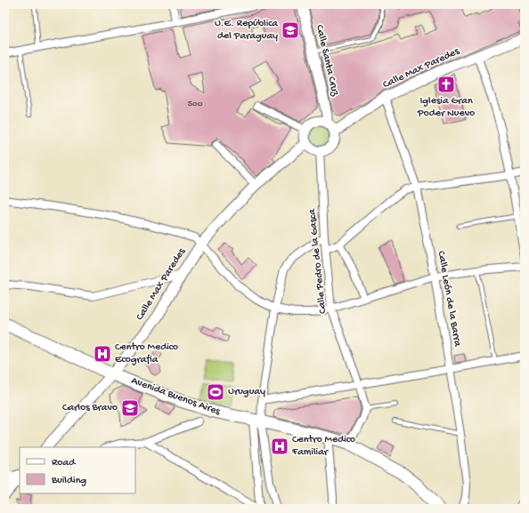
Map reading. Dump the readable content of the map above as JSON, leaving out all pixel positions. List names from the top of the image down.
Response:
{
  "streets": {
    "main road": ["Calle Santa Cruz", "Calle Max Paredes", "Avenida Buenos Aires"],
    "street": ["Calle Pedro de la Gasca", "Calle León de la Barra"]
  },
  "crossings": [
    ["Calle Santa Cruz", "Calle Max Paredes"],
    ["Calle Santa Cruz", "Calle Pedro de la Gasca"],
    ["Calle Max Paredes", "Calle Pedro de la Gasca"],
    ["Calle Max Paredes", "Calle León de la Barra"],
    ["Calle Max Paredes", "Avenida Buenos Aires"]
  ],
  "places": {
    "school or university": ["U.E. República del Paraguay", "Carlos Bravo"],
    "church": ["Iglesia Gran Poder Nuevo"],
    "hospital": ["Centro Medico Ecografia", "Centro Medico Familiar"],
    "sports": ["Uruguay"]
  },
  "house_numbers": ["500"],
  "legend": ["Road", "Building"]
}
